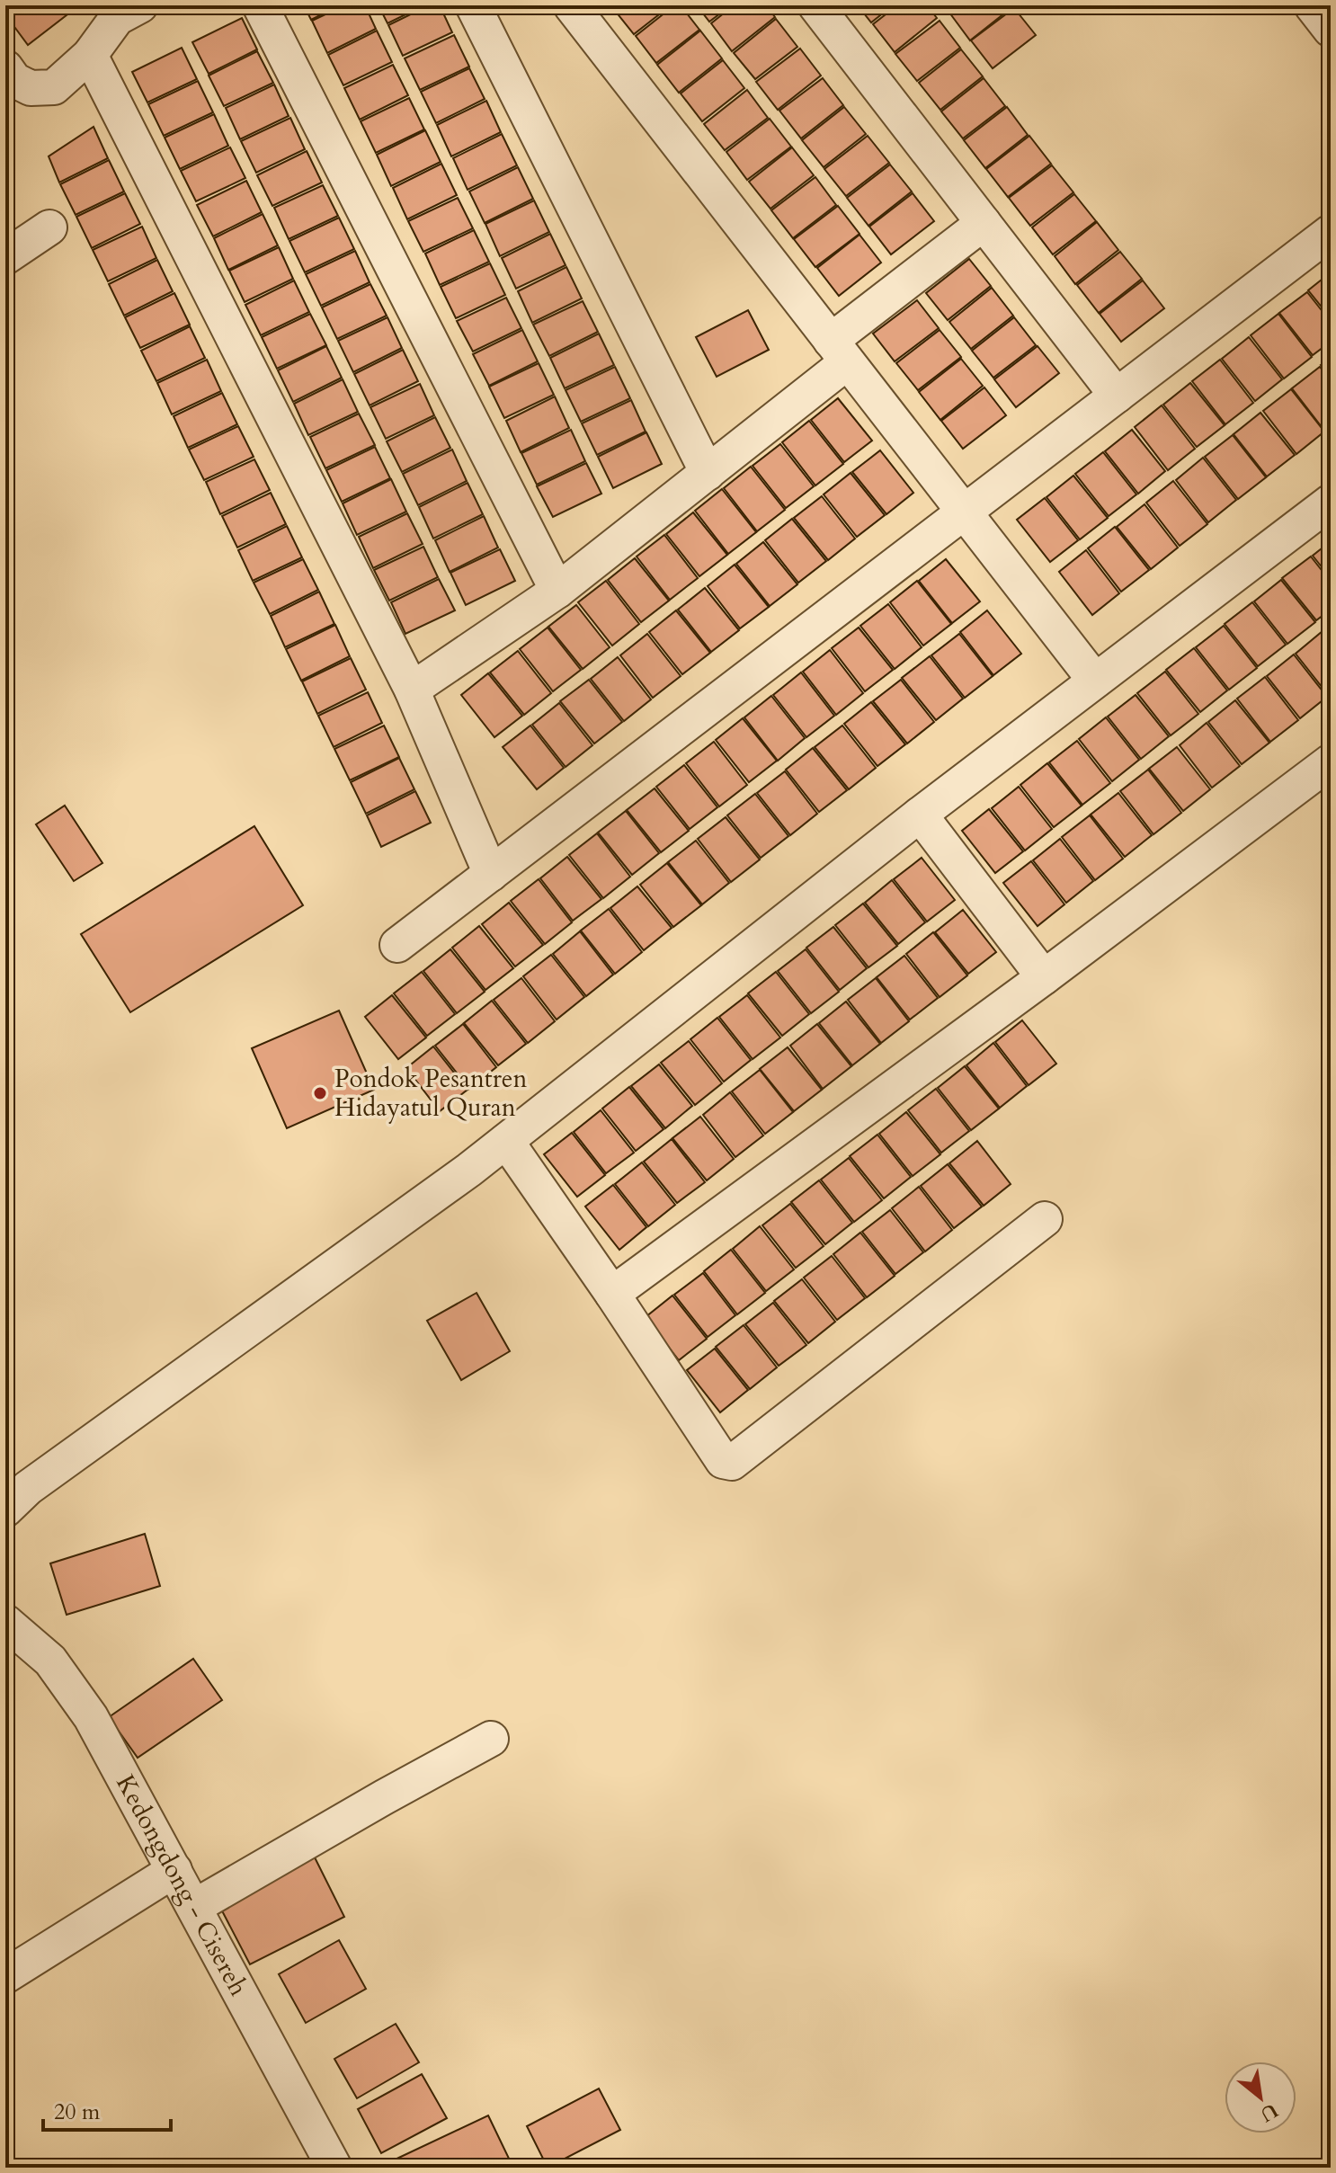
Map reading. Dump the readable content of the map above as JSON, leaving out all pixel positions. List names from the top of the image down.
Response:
{
  "streets": {
    "street": ["Kedongdong - Cisereh"]
  },
  "places": ["Pondok Pesantren Hidayatul Quran"],
  "scale_bar": "20 m",
  "north": "bottom right"
}
